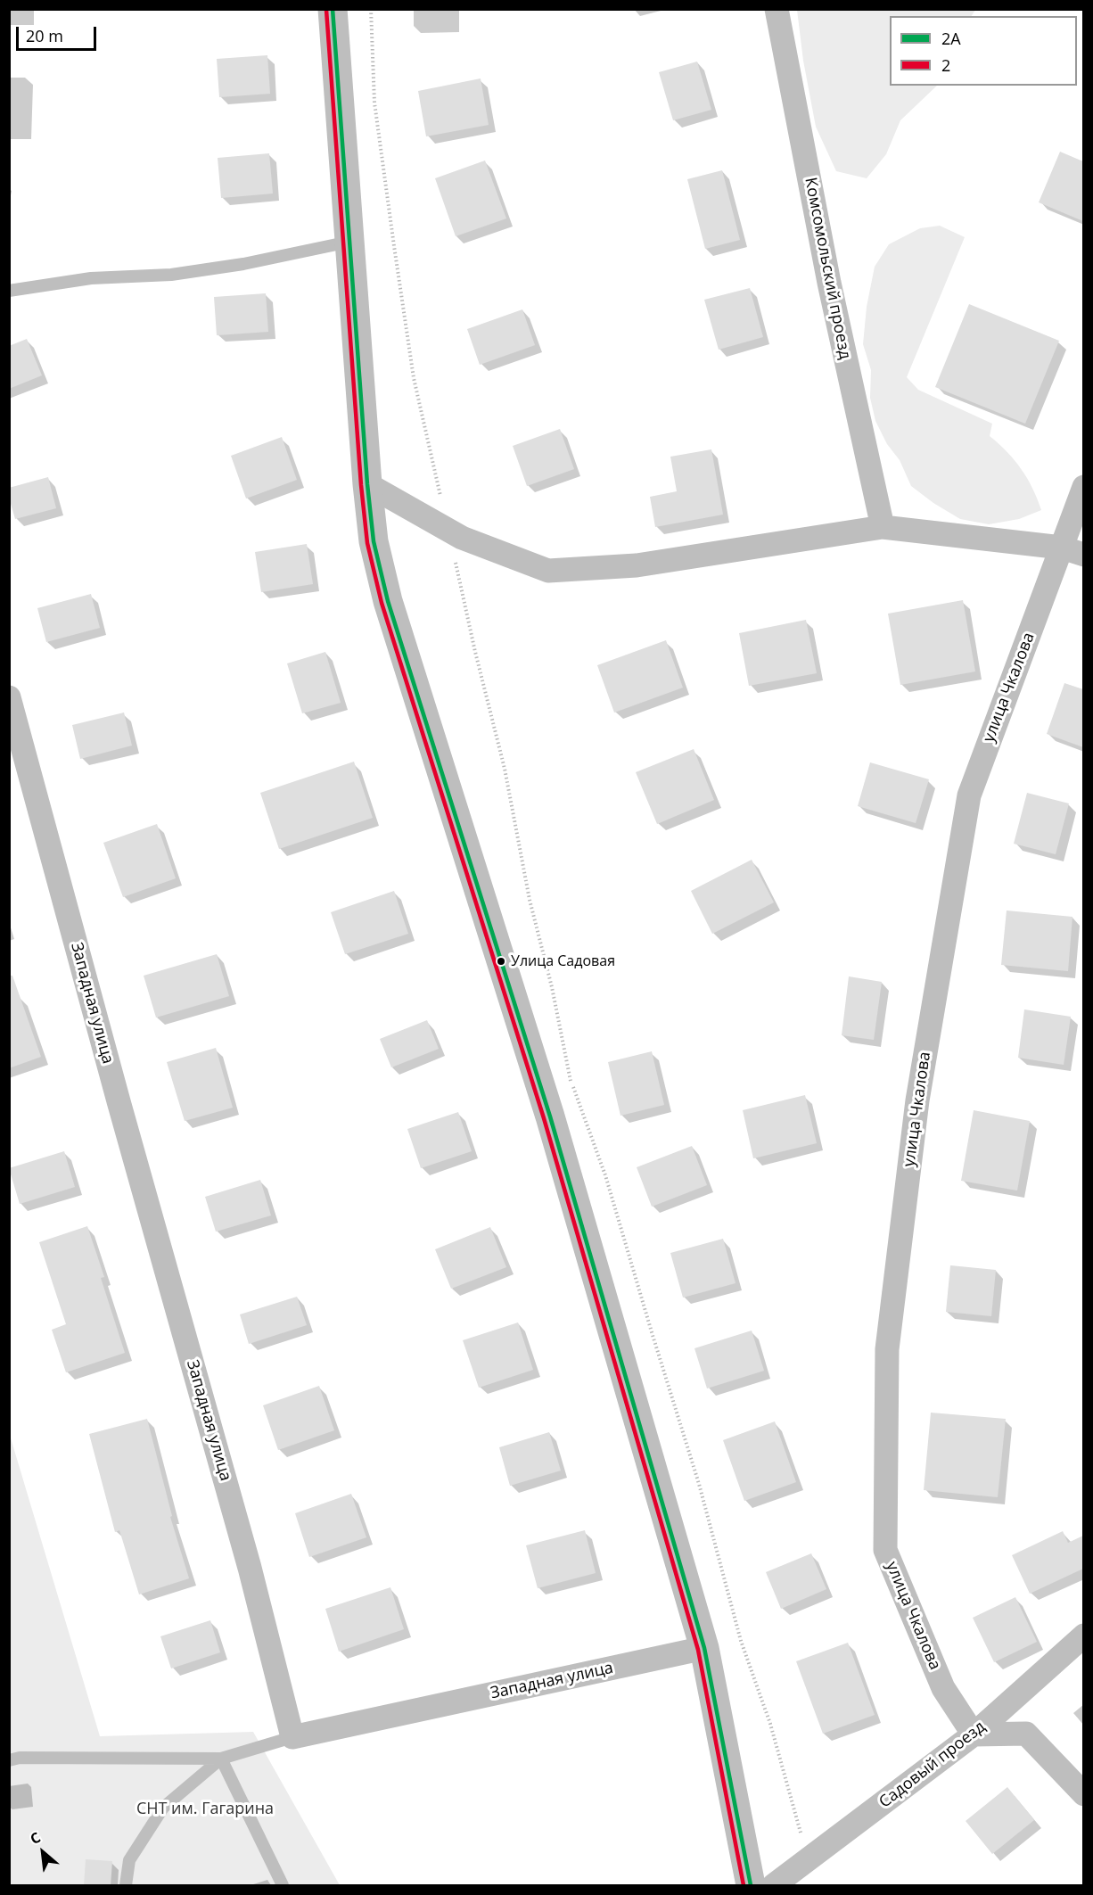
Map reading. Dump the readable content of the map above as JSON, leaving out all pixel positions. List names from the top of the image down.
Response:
{
  "streets": {
    "street": [
      "Комсомольский проезд",
      "улица Чкалова",
      "Западная улица",
      "Садовый проезд"
    ]
  },
  "crossings": [
    ["улица Чкалова", "Садовый проезд"]
  ],
  "parks": ["СНТ им. Гагарина"],
  "places": ["Улица Садовая"],
  "lines": ["transit line 2А", "transit line 2"],
  "legend": ["2А", "2"],
  "scale_bar": "20 m",
  "north": "top left"
}
